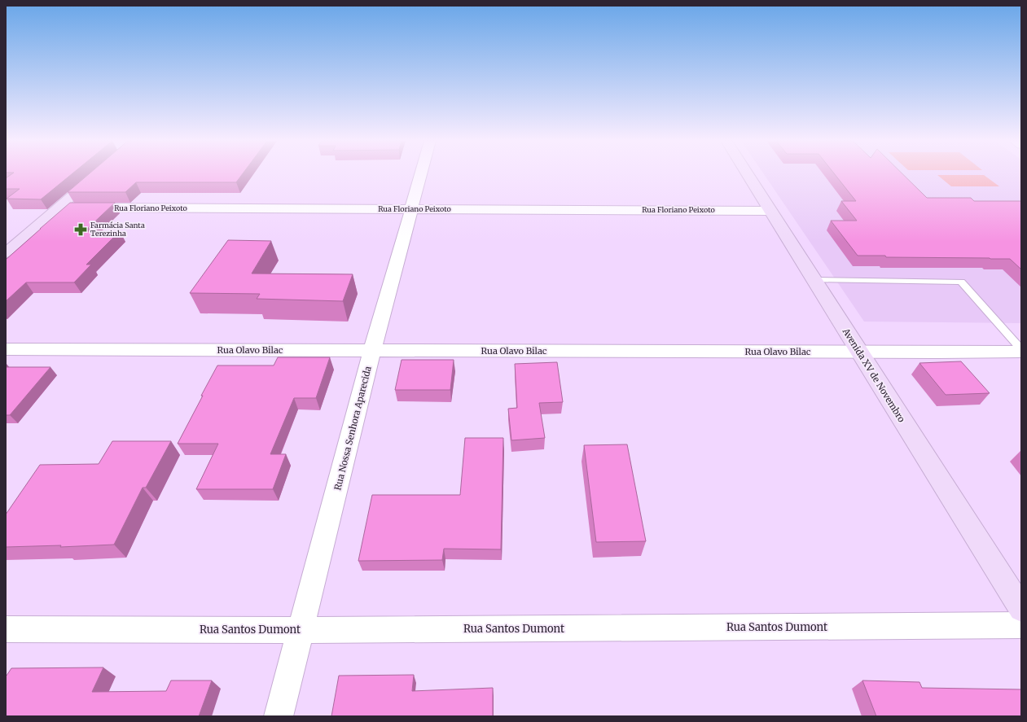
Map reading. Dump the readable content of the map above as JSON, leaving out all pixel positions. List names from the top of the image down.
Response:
{
  "streets": {
    "street": [
      "Rua Floriano Peixoto",
      "Rua Olavo Bilac",
      "Avenida XV de Novembro",
      "Rua Nossa Senhora Aparecida",
      "Rua Santos Dumont"
    ]
  },
  "crossings": [
    ["Rua Floriano Peixoto", "Avenida XV de Novembro"],
    ["Rua Floriano Peixoto", "Rua Nossa Senhora Aparecida"],
    ["Rua Olavo Bilac", "Avenida XV de Novembro"],
    ["Rua Olavo Bilac", "Rua Nossa Senhora Aparecida"],
    ["Rua Nossa Senhora Aparecida", "Rua Santos Dumont"]
  ],
  "places": {
    "pharmacy": ["Farmácia Santa Terezinha"]
  }
}
